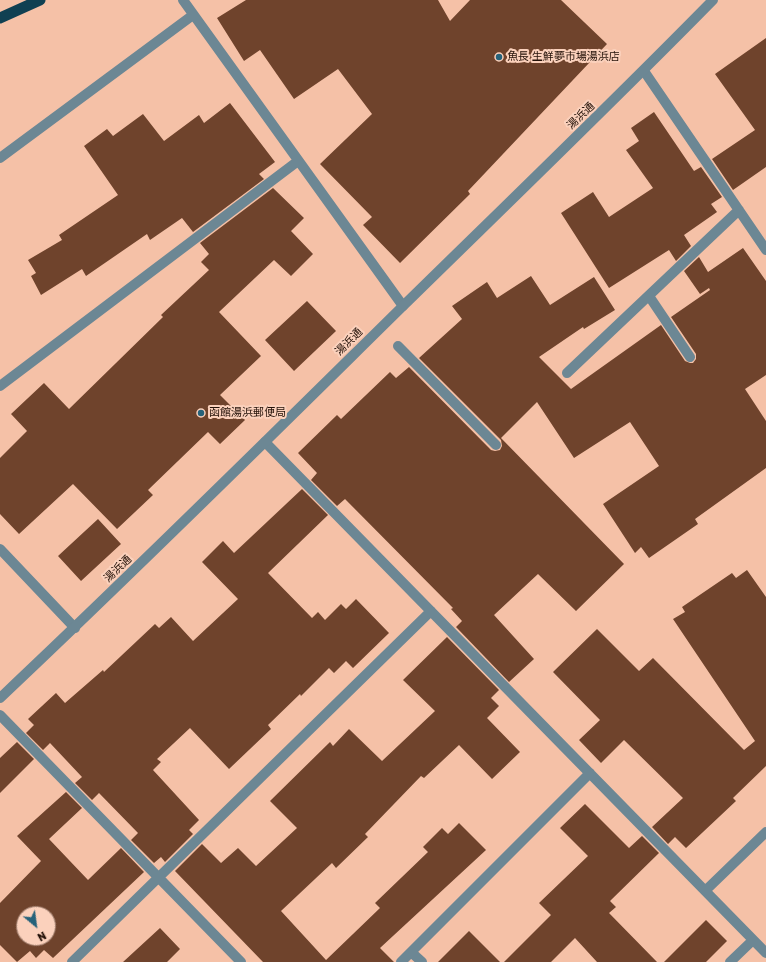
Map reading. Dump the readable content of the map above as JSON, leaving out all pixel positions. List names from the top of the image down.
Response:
{
  "streets": {
    "street": ["湯浜通"]
  },
  "places": ["魚長 生鮮夢市場湯浜店", "函館湯浜郵便局"],
  "north": "bottom right"
}
